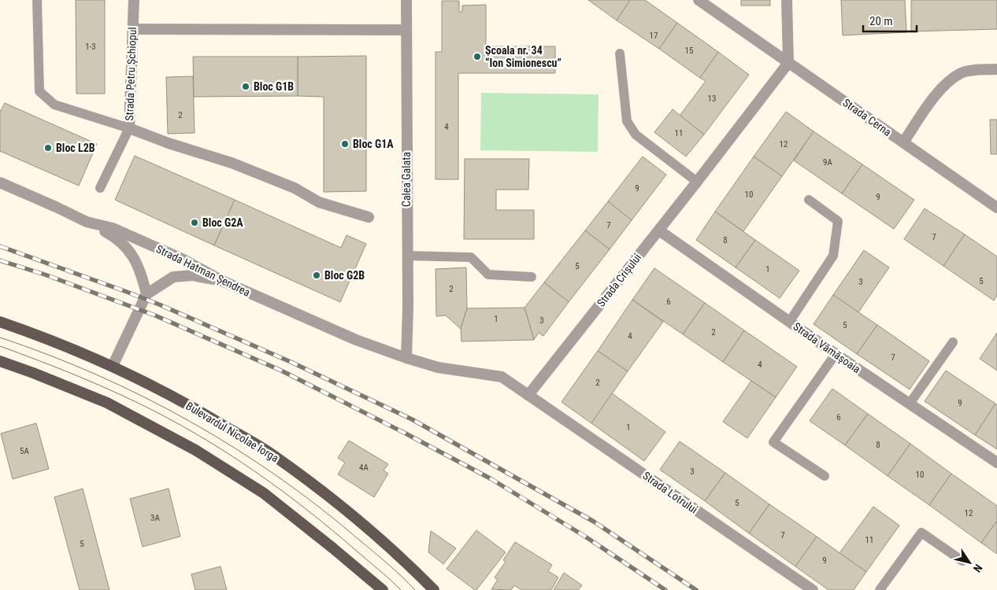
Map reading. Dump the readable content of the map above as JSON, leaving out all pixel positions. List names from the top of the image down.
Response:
{
  "streets": {
    "main road": ["Bulevardul Nicolae Iorga"],
    "street": [
      "Strada Petru Șchiopul",
      "Strada Cerna",
      "Calea Galata",
      "Strada Hatman Șendrea",
      "Strada Crișului",
      "Strada Vămășoaia",
      "Strada Lotrului"
    ]
  },
  "crossings": [
    ["Strada Cerna", "Strada Crișului"],
    ["Calea Galata", "Strada Hatman Șendrea"],
    ["Strada Crișului", "Strada Vămășoaia"],
    ["Strada Crișului", "Strada Lotrului"]
  ],
  "places": [
    "Școala nr. 34 “Ion Simionescu”",
    "Bloc G1B",
    "Bloc G1A",
    "Bloc L2B",
    "Bloc G2A",
    "Bloc G2B"
  ],
  "house_numbers": [
    "17",
    "1-3",
    "15",
    "13",
    "2",
    "4",
    "11",
    "12",
    "9A",
    "9",
    "10",
    "9",
    "7",
    "7",
    "8",
    "5",
    "1",
    "5",
    "3",
    "2",
    "6",
    "1",
    "3",
    "5",
    "2",
    "4",
    "7",
    "4",
    "2",
    "9",
    "6",
    "1",
    "8",
    "5A",
    "4A",
    "3",
    "10",
    "5",
    "12",
    "3A",
    "7",
    "11",
    "5",
    "9"
  ],
  "scale_bar": "20 m",
  "north": "bottom right"
}
